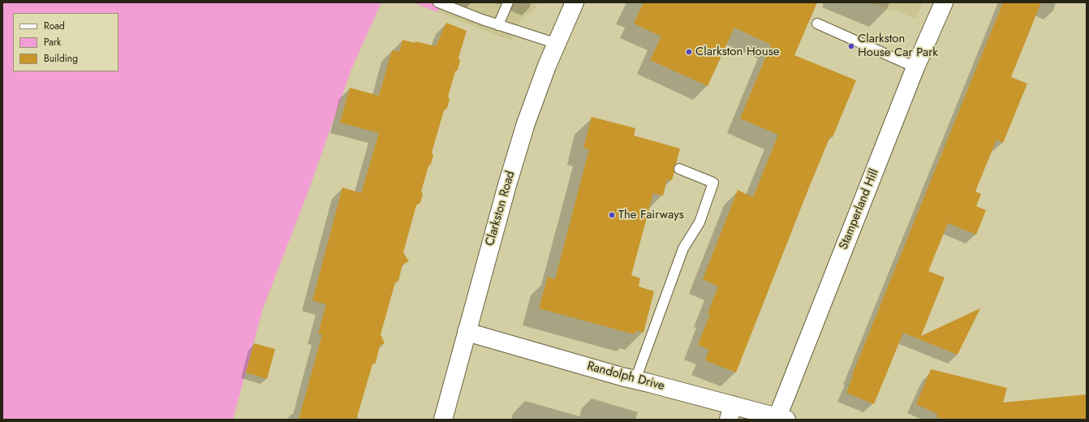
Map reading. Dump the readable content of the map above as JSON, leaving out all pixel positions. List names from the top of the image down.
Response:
{
  "streets": {
    "street": ["Clarkston Road", "Stamperland Hill", "Randolph Drive"]
  },
  "crossings": [
    ["Clarkston Road", "Randolph Drive"],
    ["Stamperland Hill", "Randolph Drive"]
  ],
  "places": ["Clarkston House Car Park", "Clarkston House", "The Fairways"],
  "legend": ["Road", "Park", "Building"]
}
